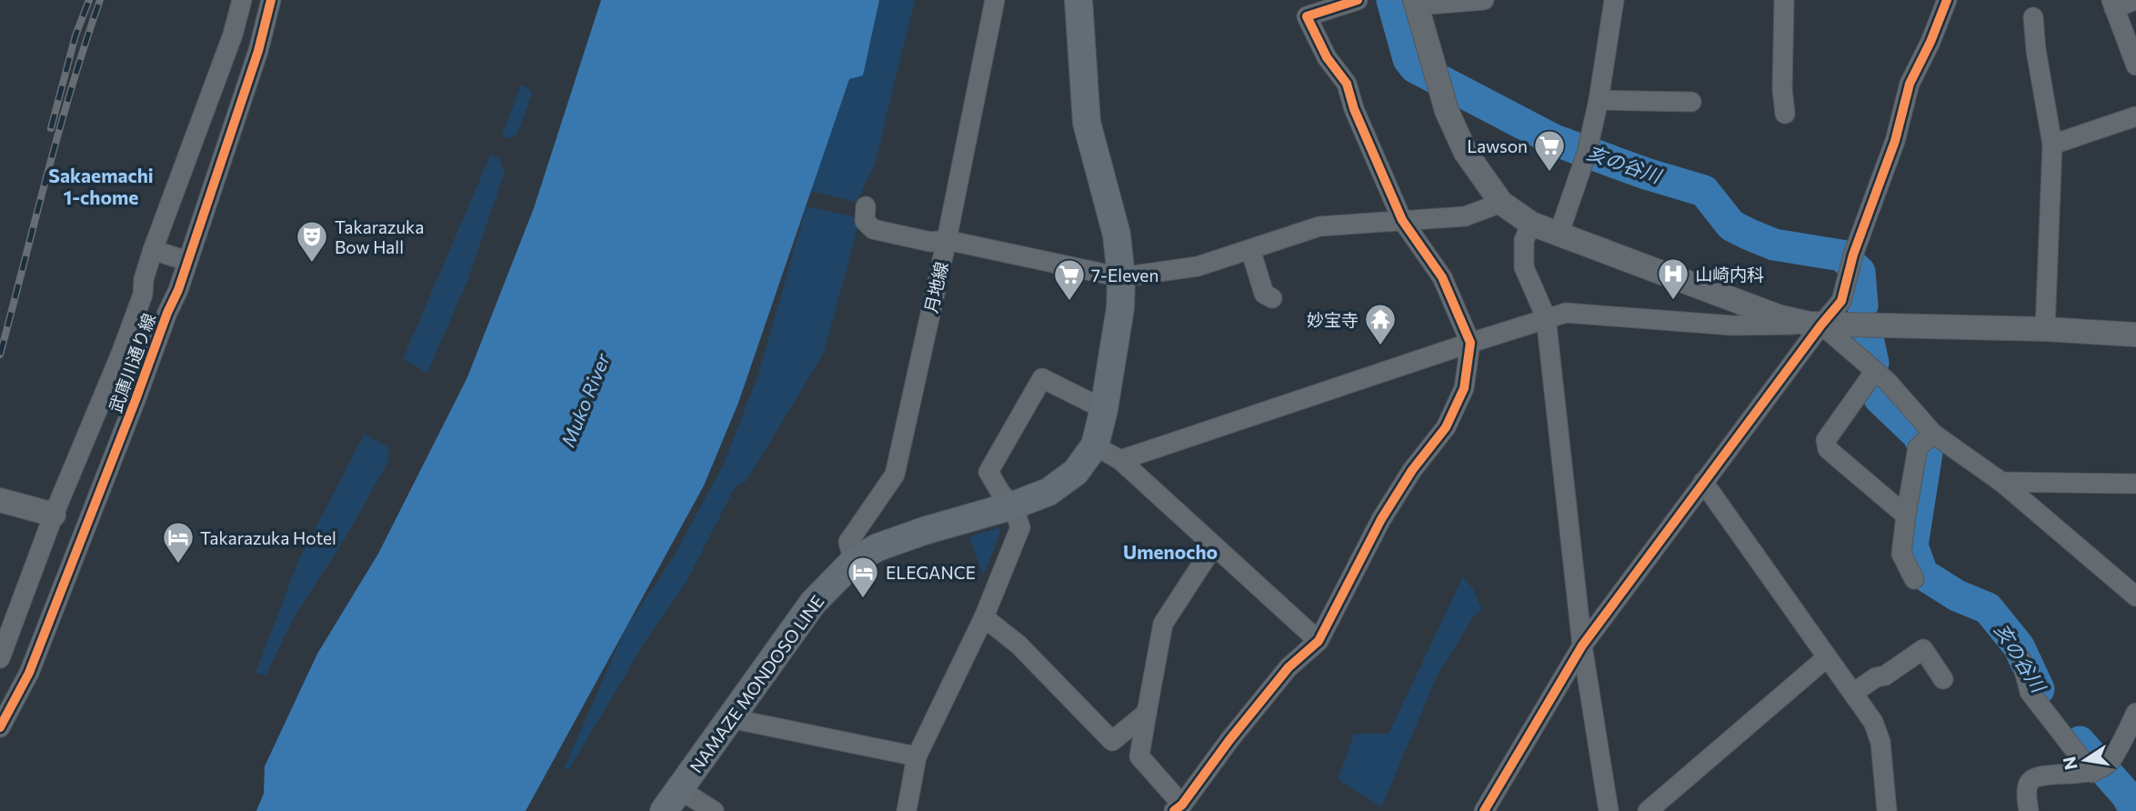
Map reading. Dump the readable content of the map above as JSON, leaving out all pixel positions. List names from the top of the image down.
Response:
{
  "streets": {
    "main road": ["NAMAZE MONDOSO LINE"],
    "street": ["月地線", "武庫川通り線"]
  },
  "crossings": [
    ["月地線", "NAMAZE MONDOSO LINE"]
  ],
  "districts": ["Sakaemachi 1-chome", "Umenocho"],
  "water": ["亥の谷川", "Muko River"],
  "places": {
    "supermarket": ["Lawson", "7-Eleven"],
    "theatre": ["Takarazuka Bow Hall"],
    "hospital": ["山崎内科"],
    "temple": ["妙宝寺"],
    "hotel": ["Takarazuka Hotel", "ELEGANCE"]
  },
  "north": "left"
}
